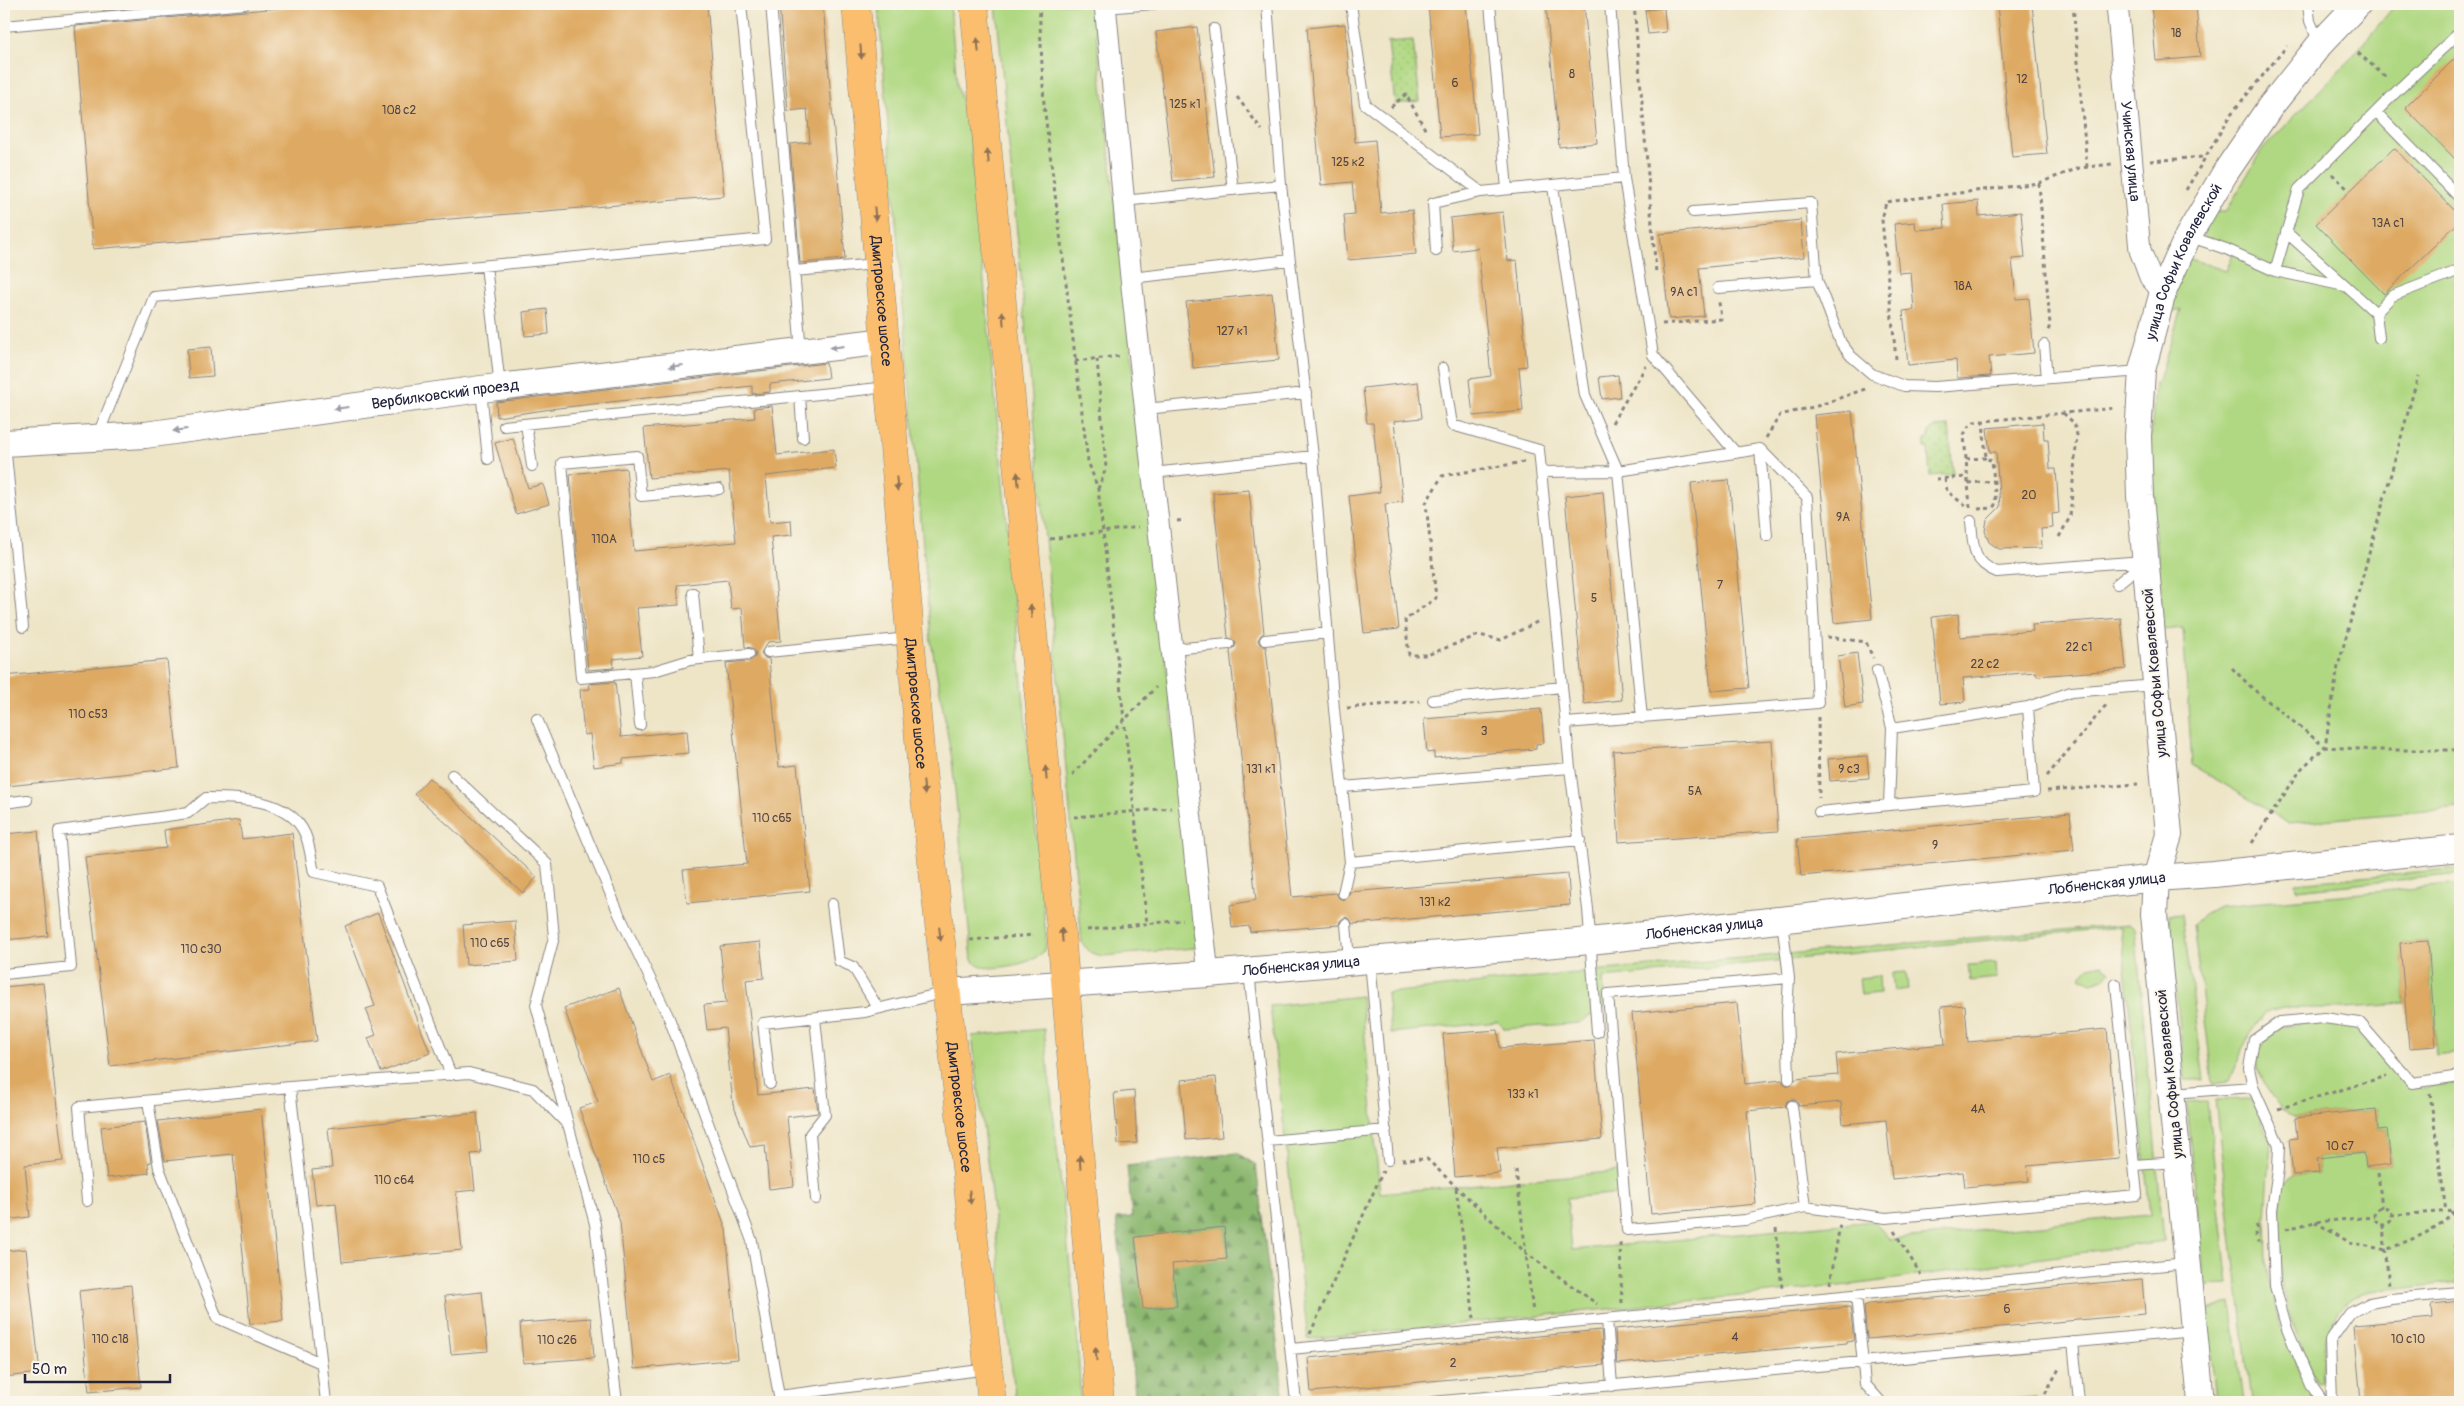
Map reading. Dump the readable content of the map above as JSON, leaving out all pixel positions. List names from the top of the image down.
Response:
{
  "streets": {
    "main road": ["Дмитровское шоссе"],
    "street": [
      "Учинская улица",
      "улица Софьи Ковалевской",
      "Вербилковский проезд",
      "Лобненская улица"
    ]
  },
  "crossings": [
    ["Учинская улица", "улица Софьи Ковалевской"],
    ["улица Софьи Ковалевской", "Лобненская улица"],
    ["Дмитровское шоссе", "Вербилковский проезд"],
    ["Дмитровское шоссе", "Лобненская улица"]
  ],
  "one_way": ["Вербилковский проезд"],
  "house_numbers": [
    "18",
    "8",
    "12",
    "6",
    "125 к1",
    "108 с2",
    "125 к2",
    "13А с1",
    "18А",
    "9А с1",
    "127 к1",
    "20",
    "9А",
    "110А",
    "7",
    "5",
    "22 с1",
    "22 с2",
    "110 с53",
    "3",
    "131 к1",
    "9 с3",
    "5А",
    "110 с65",
    "9",
    "131 к2",
    "110 с65",
    "110 с30",
    "133 к1",
    "4А",
    "10 с7",
    "110 с5",
    "110 с64",
    "6",
    "4",
    "110 с18",
    "10 с10",
    "110 с26",
    "2"
  ],
  "scale_bar": "50 m"
}
